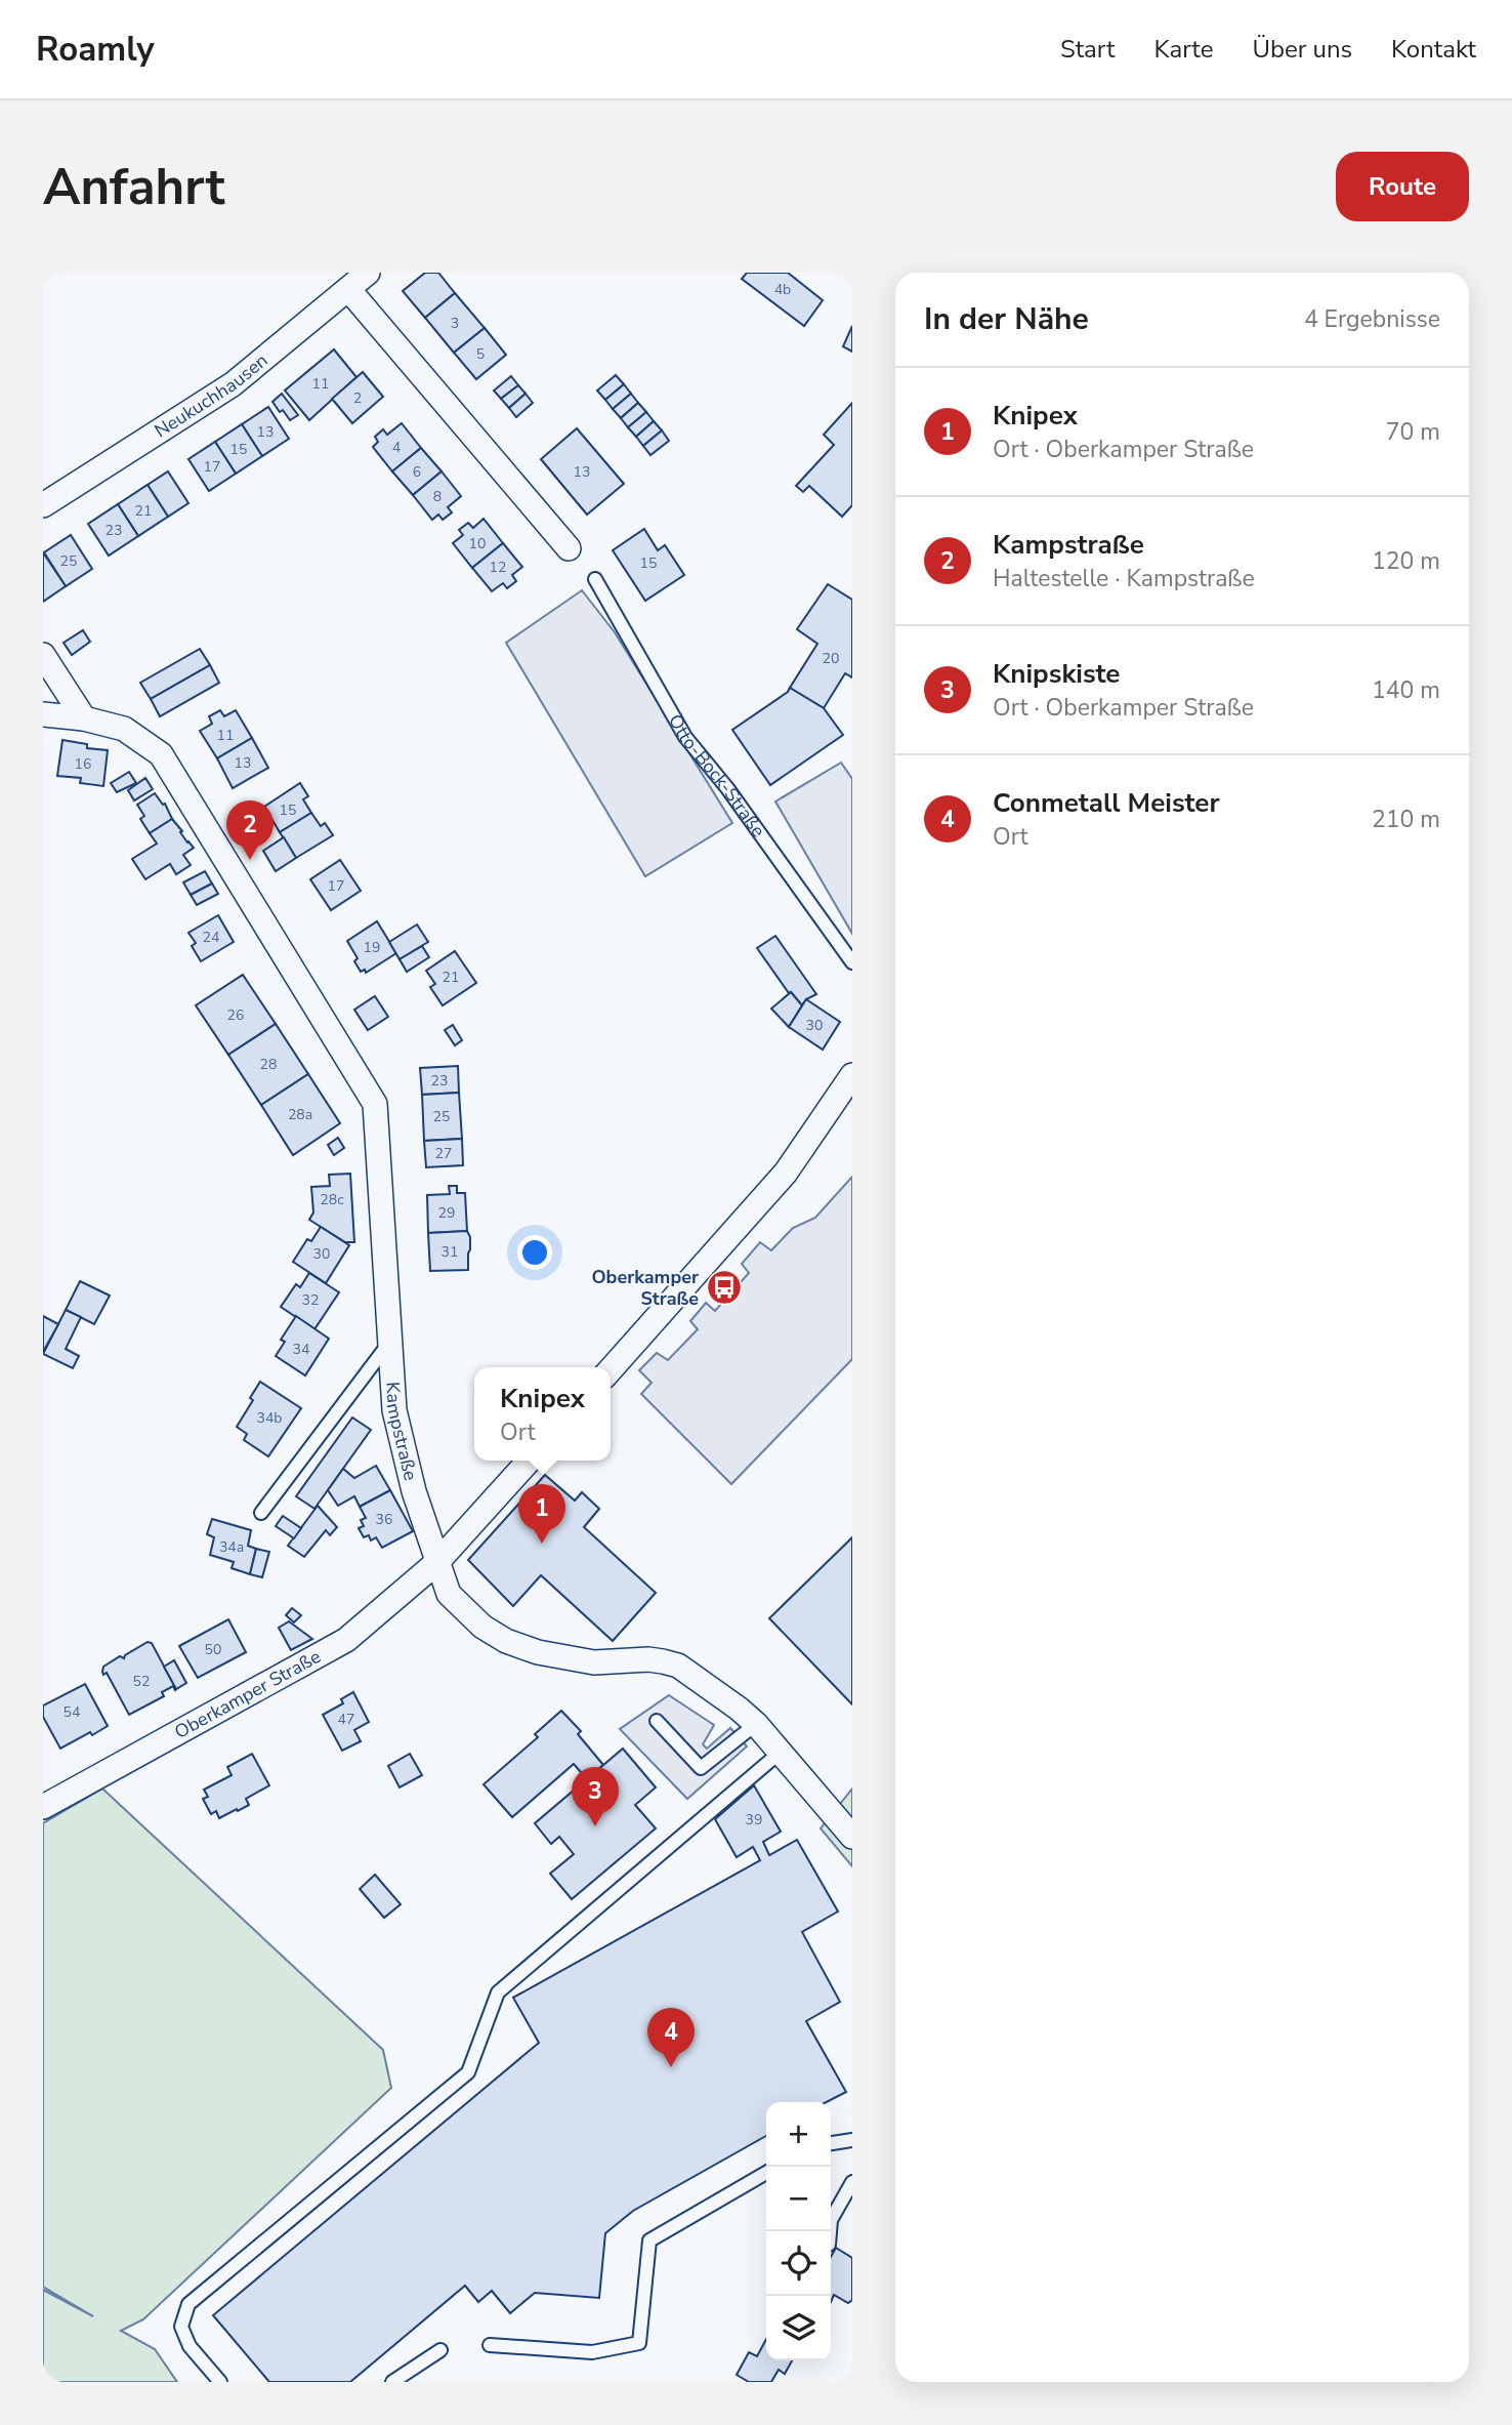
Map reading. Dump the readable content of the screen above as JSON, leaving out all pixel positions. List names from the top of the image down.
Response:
{
  "streets": {
    "street": ["Neukuchhausen", "Kampstraße", "Oberkamper Straße"],
    "lane": ["Otto-Bock-Straße"]
  },
  "crossings": [
    ["Kampstraße", "Oberkamper Straße"]
  ],
  "places": {
    "bus stop": ["Oberkamper Straße"]
  },
  "house_numbers": [
    "4b",
    "3",
    "5",
    "11",
    "2",
    "13",
    "4",
    "15",
    "17",
    "6",
    "13",
    "8",
    "21",
    "23",
    "10",
    "25",
    "15",
    "12",
    "20",
    "11",
    "13",
    "16",
    "15",
    "17",
    "24",
    "19",
    "21",
    "26",
    "30",
    "28",
    "23",
    "28a",
    "25",
    "27",
    "28c",
    "29",
    "31",
    "30",
    "32",
    "34",
    "34b",
    "36",
    "34a",
    "50",
    "52",
    "54",
    "47",
    "39"
  ],
  "page": {
    "header": "Roamly",
    "nav": [
      "Start",
      "Karte",
      "Über uns",
      "Kontakt"
    ],
    "buttons": "Route",
    "title": "Anfahrt",
    "heading": ["In der Nähe", "4 Ergebnisse"],
    "list": [
      {
        "mark": "1",
        "name": "Knipex",
        "note": "Ort · Oberkamper Straße",
        "value": "70 m"
      },
      {
        "mark": "2",
        "name": "Kampstraße",
        "note": "Haltestelle · Kampstraße",
        "value": "120 m"
      },
      {
        "mark": "3",
        "name": "Knipskiste",
        "note": "Ort · Oberkamper Straße",
        "value": "140 m"
      },
      {
        "mark": "4",
        "name": "Conmetall Meister",
        "note": "Ort",
        "value": "210 m"
      }
    ],
    "pins": [
      "2",
      "1",
      "3",
      "4"
    ],
    "popup": ["Knipex", "Ort"],
    "map_buttons": ["+", "−"]
  }
}
